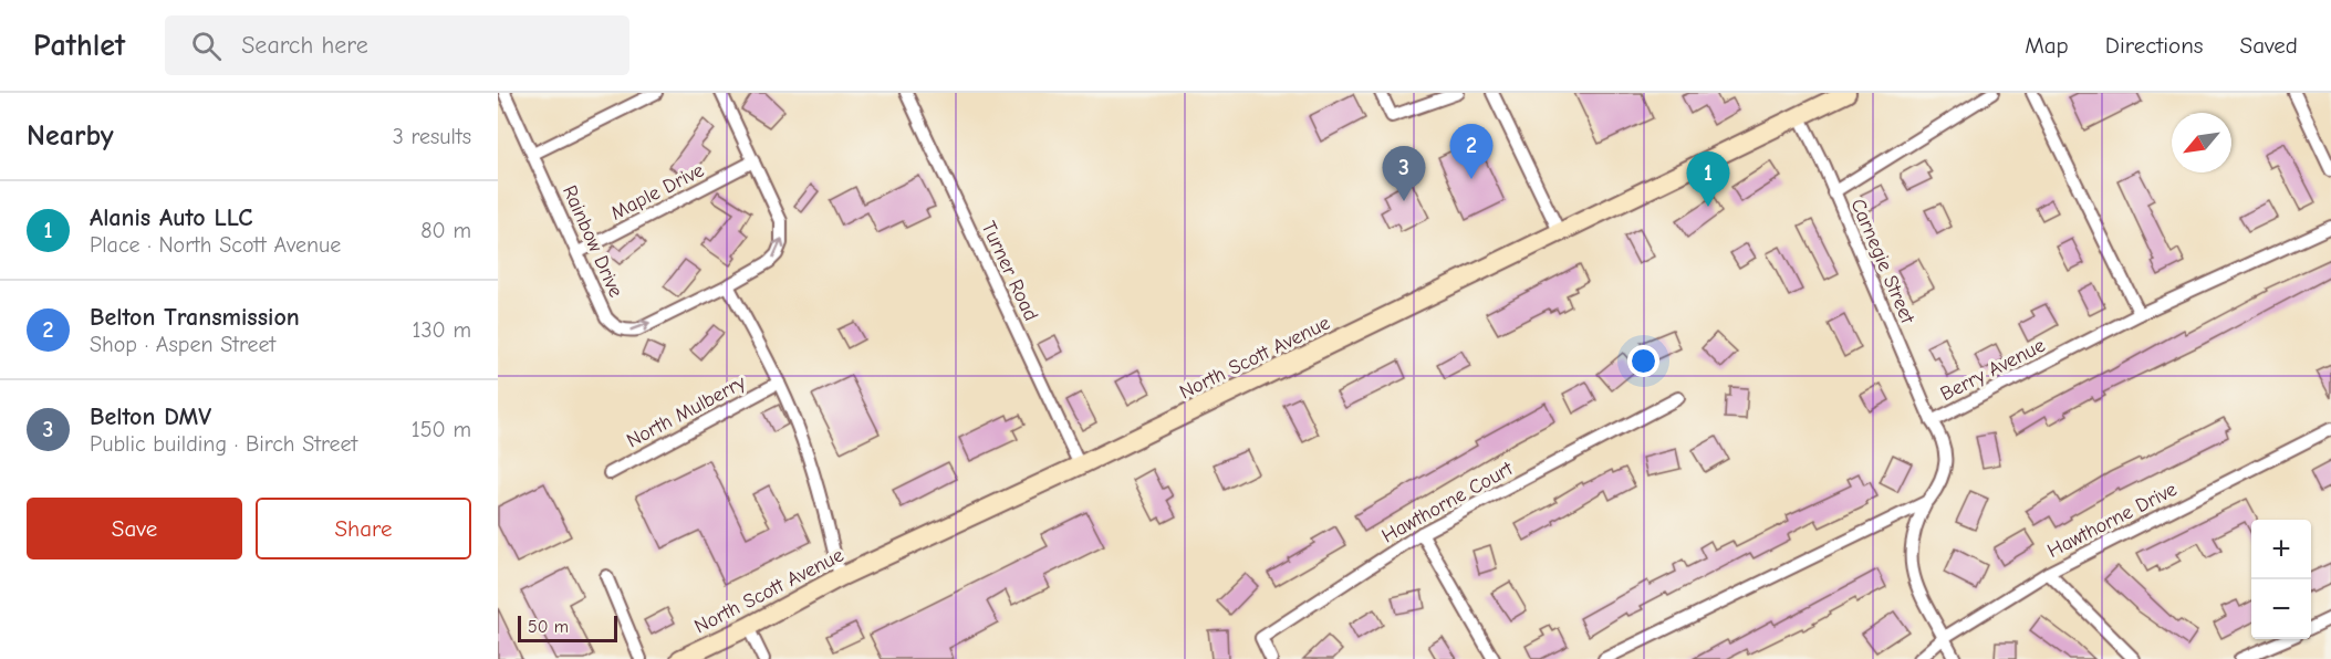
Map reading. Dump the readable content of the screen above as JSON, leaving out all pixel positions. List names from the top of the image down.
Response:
{
  "streets": {
    "main road": ["North Scott Avenue"],
    "street": [
      "Maple Drive",
      "Rainbow Drive",
      "Carnegie Street",
      "Turner Road",
      "Berry Avenue",
      "North Mulberry",
      "Hawthorne Court",
      "Hawthorne Drive"
    ]
  },
  "crossings": [
    ["Maple Drive", "Rainbow Drive"],
    ["Carnegie Street", "North Scott Avenue"],
    ["Carnegie Street", "Berry Avenue"],
    ["Turner Road", "North Scott Avenue"],
    ["Berry Avenue", "Hawthorne Drive"]
  ],
  "scale_bar": "50 m",
  "north": "bottom left",
  "page": {
    "header": "Pathlet",
    "search": "Search here",
    "nav": ["Map", "Directions", "Saved"],
    "heading": ["Nearby", "3 results"],
    "pins": ["2", "3", "1"],
    "list": [
      {
        "mark": "1",
        "name": "Alanis Auto LLC",
        "note": "Place · North Scott Avenue",
        "value": "80 m"
      },
      {
        "mark": "2",
        "name": "Belton Transmission",
        "note": "Shop · Aspen Street",
        "value": "130 m"
      },
      {
        "mark": "3",
        "name": "Belton DMV",
        "note": "Public building · Birch Street",
        "value": "150 m"
      }
    ],
    "buttons": ["Save", "Share"],
    "map_buttons": ["+", "−"],
    "scale": "50 m"
  }
}
